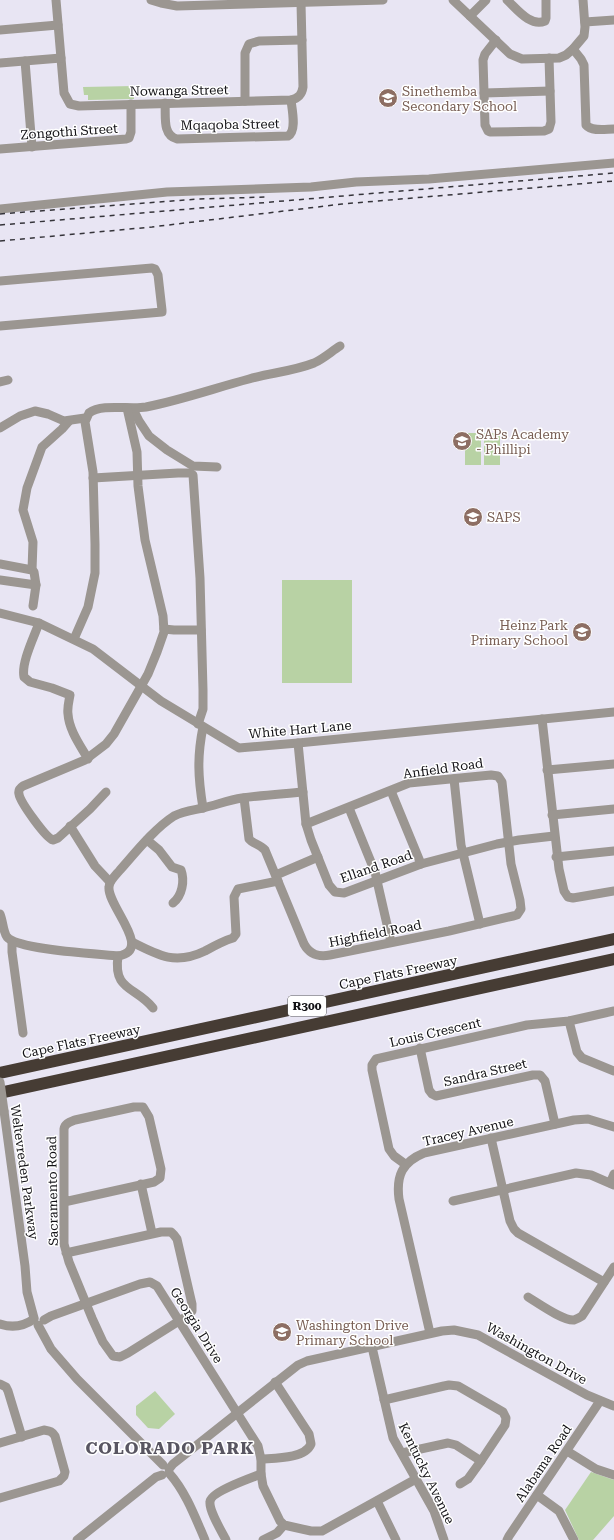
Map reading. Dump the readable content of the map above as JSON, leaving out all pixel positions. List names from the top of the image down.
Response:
{
  "streets": {
    "highway": ["Cape Flats Freeway", "R300"],
    "street": [
      "Nowanga Street",
      "Mqaqoba Street",
      "Zongothi Street",
      "White Hart Lane",
      "Anfield Road",
      "Elland Road",
      "Highfield Road",
      "Louis Crescent",
      "Sandra Street",
      "Tracey Avenue",
      "Weltevreden Parkway",
      "Sacramento Road",
      "Georgia Drive",
      "Washington Drive",
      "Alabama Road",
      "Kentucky Avenue"
    ]
  },
  "crossings": [
    ["Nowanga Street", "Mqaqoba Street"],
    ["Nowanga Street", "Zongothi Street"],
    ["White Hart Lane", "Elland Road"],
    ["Anfield Road", "Elland Road"],
    ["Anfield Road", "Highfield Road"],
    ["Elland Road", "Highfield Road"],
    ["Louis Crescent", "Sandra Street"],
    ["Louis Crescent", "Tracey Avenue"],
    ["Sandra Street", "Tracey Avenue"],
    ["Weltevreden Parkway", "Georgia Drive"],
    ["Weltevreden Parkway", "Washington Drive"],
    ["Sacramento Road", "Georgia Drive"],
    ["Georgia Drive", "Washington Drive"],
    ["Washington Drive", "Alabama Road"],
    ["Washington Drive", "Kentucky Avenue"]
  ],
  "districts": ["COLORADO PARK"],
  "places": {
    "school or university": [
      "Sinethemba Secondary School",
      "SAPs Academy - Phillipi",
      "SAPS",
      "Heinz Park Primary School",
      "Washington Drive Primary School"
    ]
  }
}
